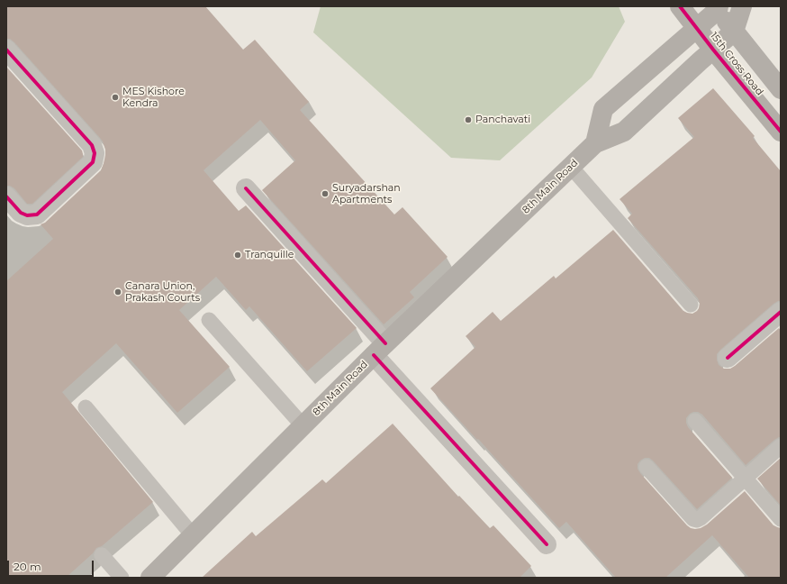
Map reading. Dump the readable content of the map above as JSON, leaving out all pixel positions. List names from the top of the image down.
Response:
{
  "streets": {
    "main road": ["15th Cross Road", "8th Main Road"]
  },
  "crossings": [
    ["15th Cross Road", "8th Main Road"]
  ],
  "places": [
    "MES Kishore Kendra",
    "Panchavati",
    "Suryadarshan Apartments",
    "Tranquille",
    "Canara Union, Prakash Courts"
  ],
  "scale_bar": "20 m"
}
